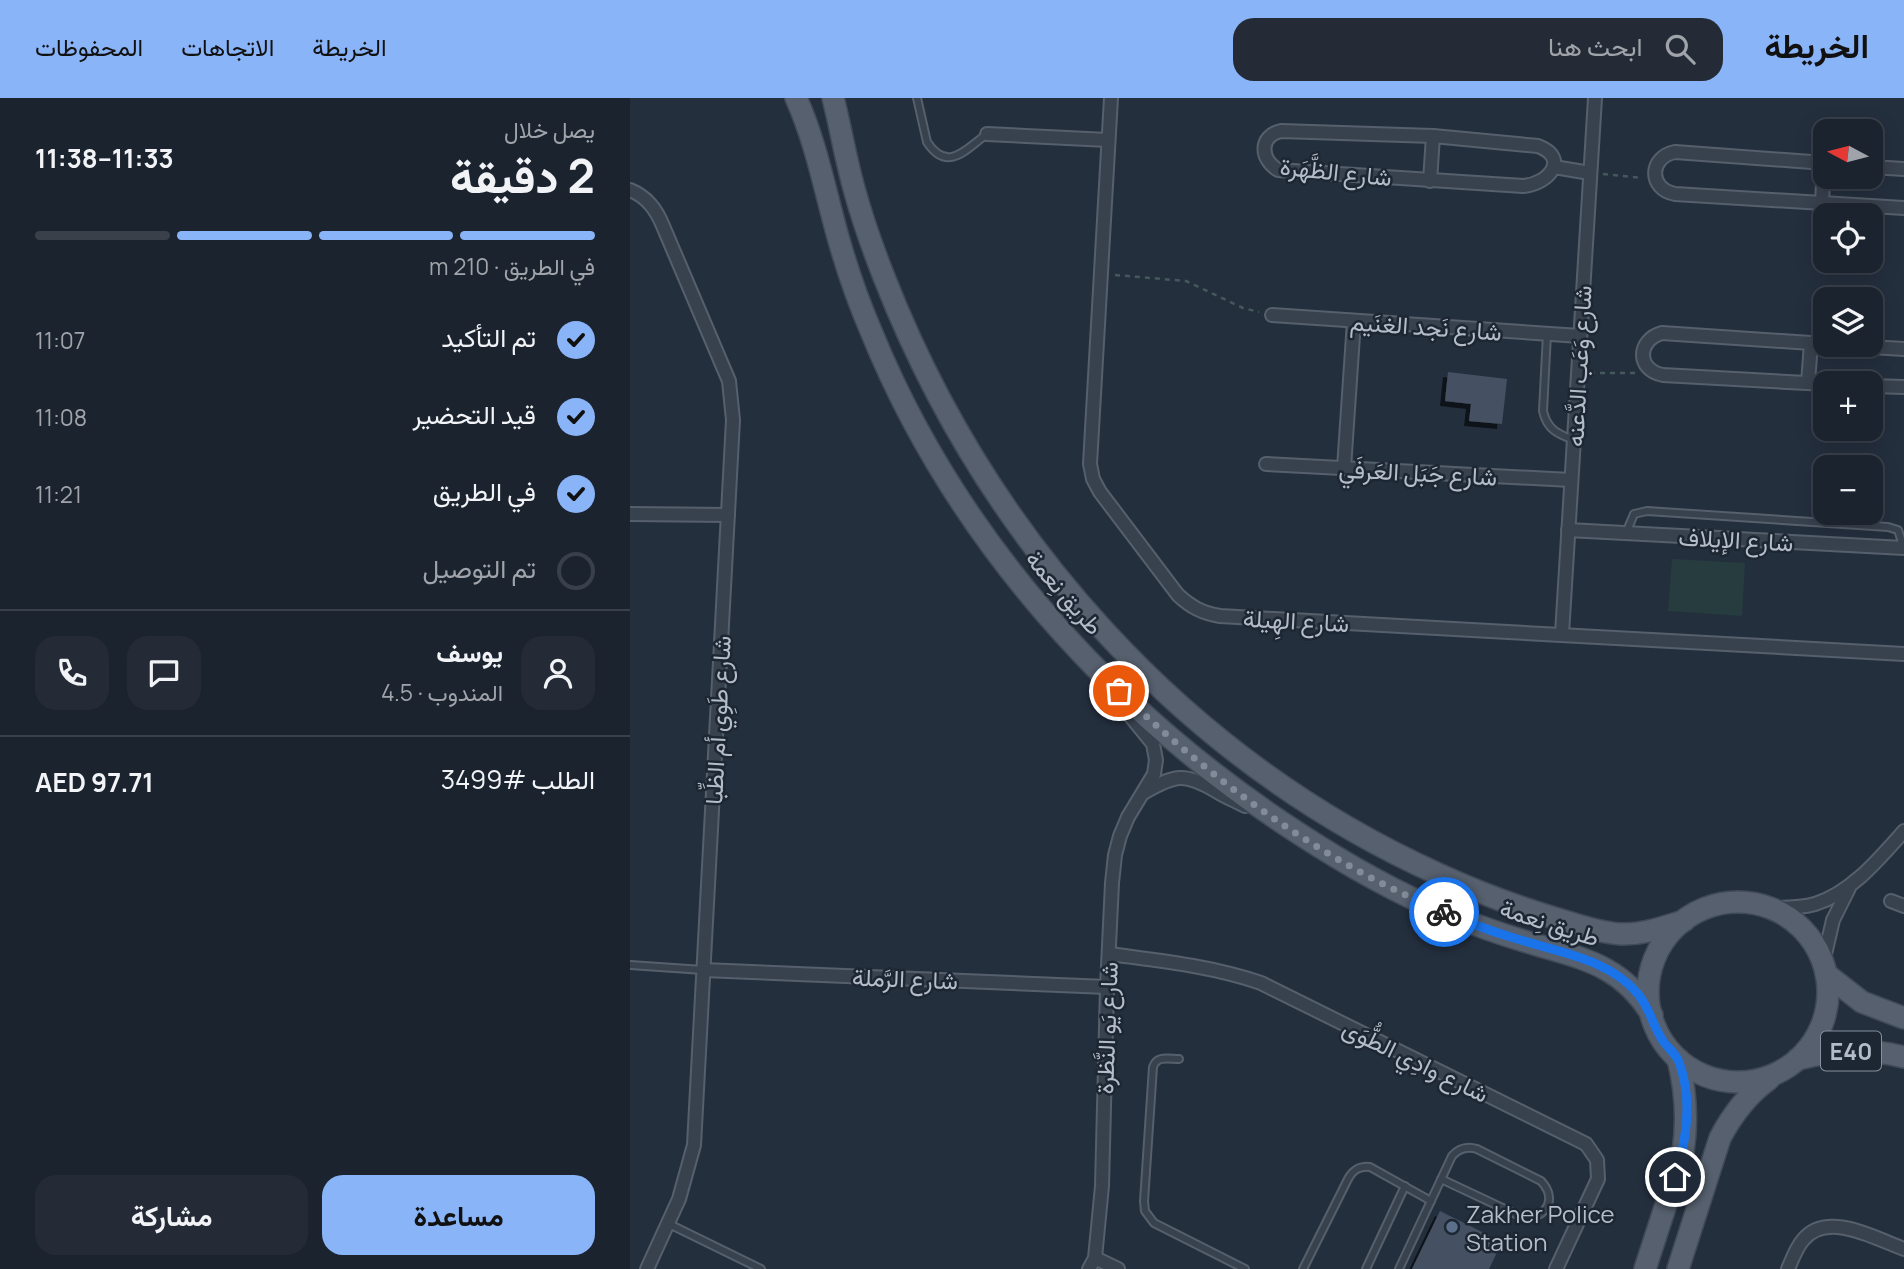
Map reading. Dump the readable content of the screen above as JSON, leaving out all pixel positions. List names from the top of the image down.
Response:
{
  "streets": {
    "main road": ["طريق نِعمة", "E40"],
    "street": [
      "شارع الظَّهَرة",
      "شارع نَجد الغنَيم",
      "شارع وَعَب الدَّعنه",
      "شارع جَبَل العَرفَي",
      "شارع الإيلاف",
      "شارع الهِيلة",
      "شارع طَوِي أم الظِّبا",
      "شارع الرَّملة",
      "شارع يَو النَّظرة",
      "شارع وادِي الطُّوَى"
    ]
  },
  "crossings": [
    ["شارع نَجد الغنَيم", "شارع وَعَب الدَّعنه"],
    ["شارع وَعَب الدَّعنه", "شارع جَبَل العَرفَي"],
    ["شارع وَعَب الدَّعنه", "شارع الإيلاف"],
    ["شارع وَعَب الدَّعنه", "شارع الهِيلة"],
    ["طريق نِعمة", "شارع يَو النَّظرة"],
    ["طريق نِعمة", "E40"],
    ["شارع طَوِي أم الظِّبا", "شارع الرَّملة"],
    ["شارع الرَّملة", "شارع يَو النَّظرة"],
    ["شارع يَو النَّظرة", "شارع وادِي الطُّوَى"]
  ],
  "places": ["Zakher Police Station"],
  "north": "left",
  "page": {
    "header": "الخريطة",
    "search": "ابحث هنا",
    "nav": ["الخريطة", "الاتجاهات", "المحفوظات"],
    "heading": ["2 دقيقة", "يصل خلال", "11:33–11:38"],
    "panel": [
      "يوسف",
      "المندوب · 4.5",
      "الطلب #3499",
      "AED 97.71"
    ],
    "map_buttons": ["+", "−"],
    "bar": "في الطريق · 210 m",
    "list": [
      ["تم التأكيد", "11:07"],
      ["قيد التحضير", "11:08"],
      ["في الطريق", "11:21"],
      "تم التوصيل"
    ],
    "buttons": ["مساعدة", "مشاركة"]
  }
}
